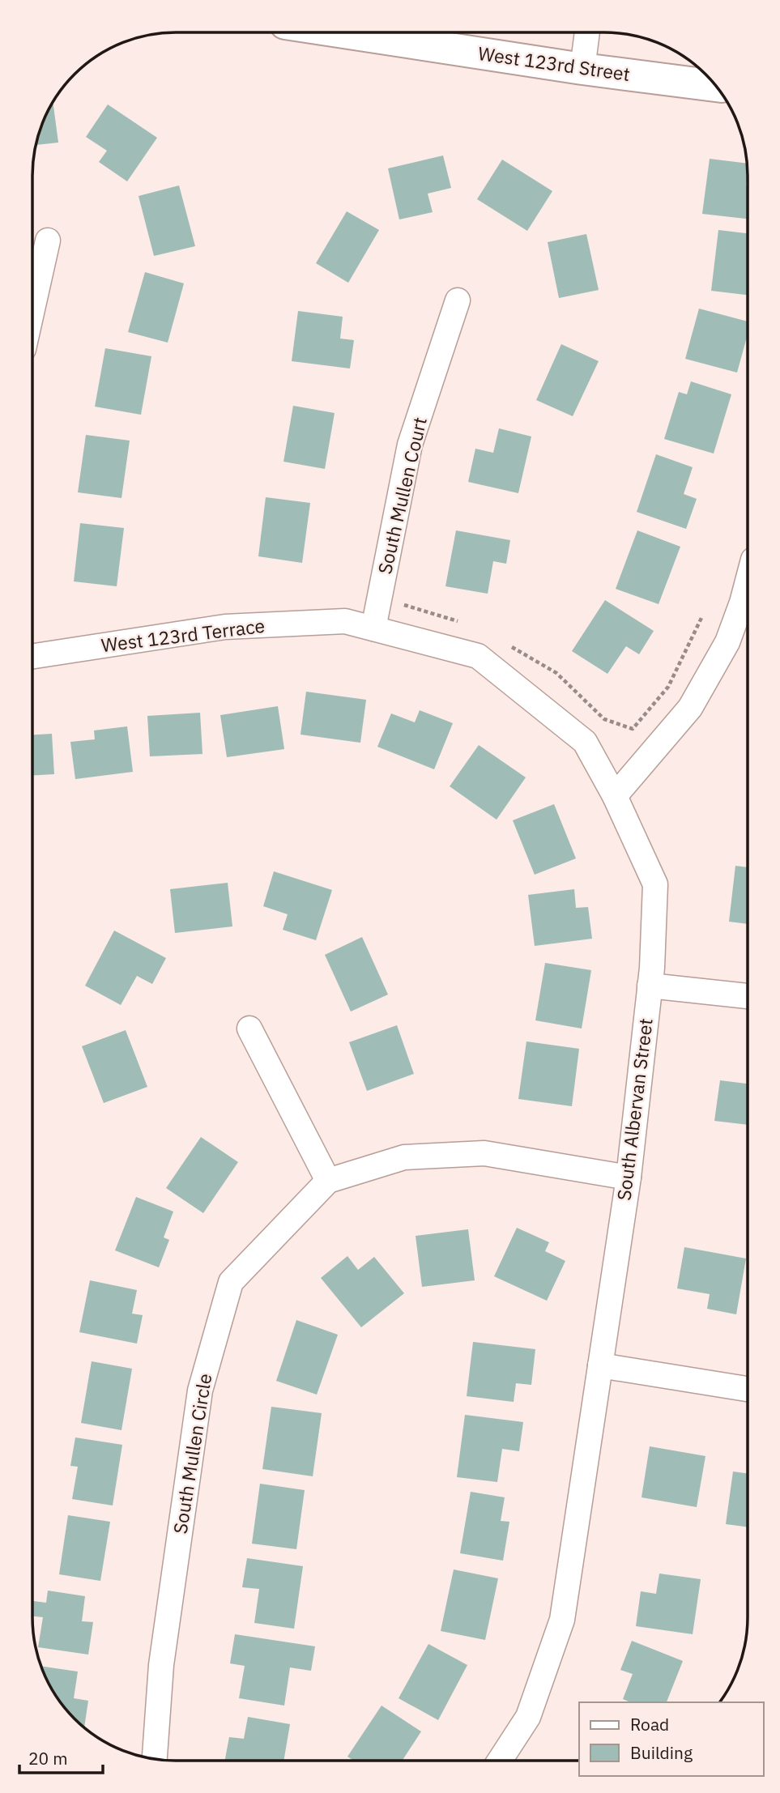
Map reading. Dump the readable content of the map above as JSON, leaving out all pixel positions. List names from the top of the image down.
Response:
{
  "streets": {
    "street": [
      "West 123rd Street",
      "South Mullen Court",
      "West 123rd Terrace",
      "South Albervan Street",
      "South Mullen Circle"
    ]
  },
  "crossings": [
    ["South Mullen Court", "West 123rd Terrace"],
    ["West 123rd Terrace", "South Albervan Street"],
    ["South Albervan Street", "South Mullen Circle"]
  ],
  "legend": ["Road", "Building"],
  "scale_bar": "20 m"
}
